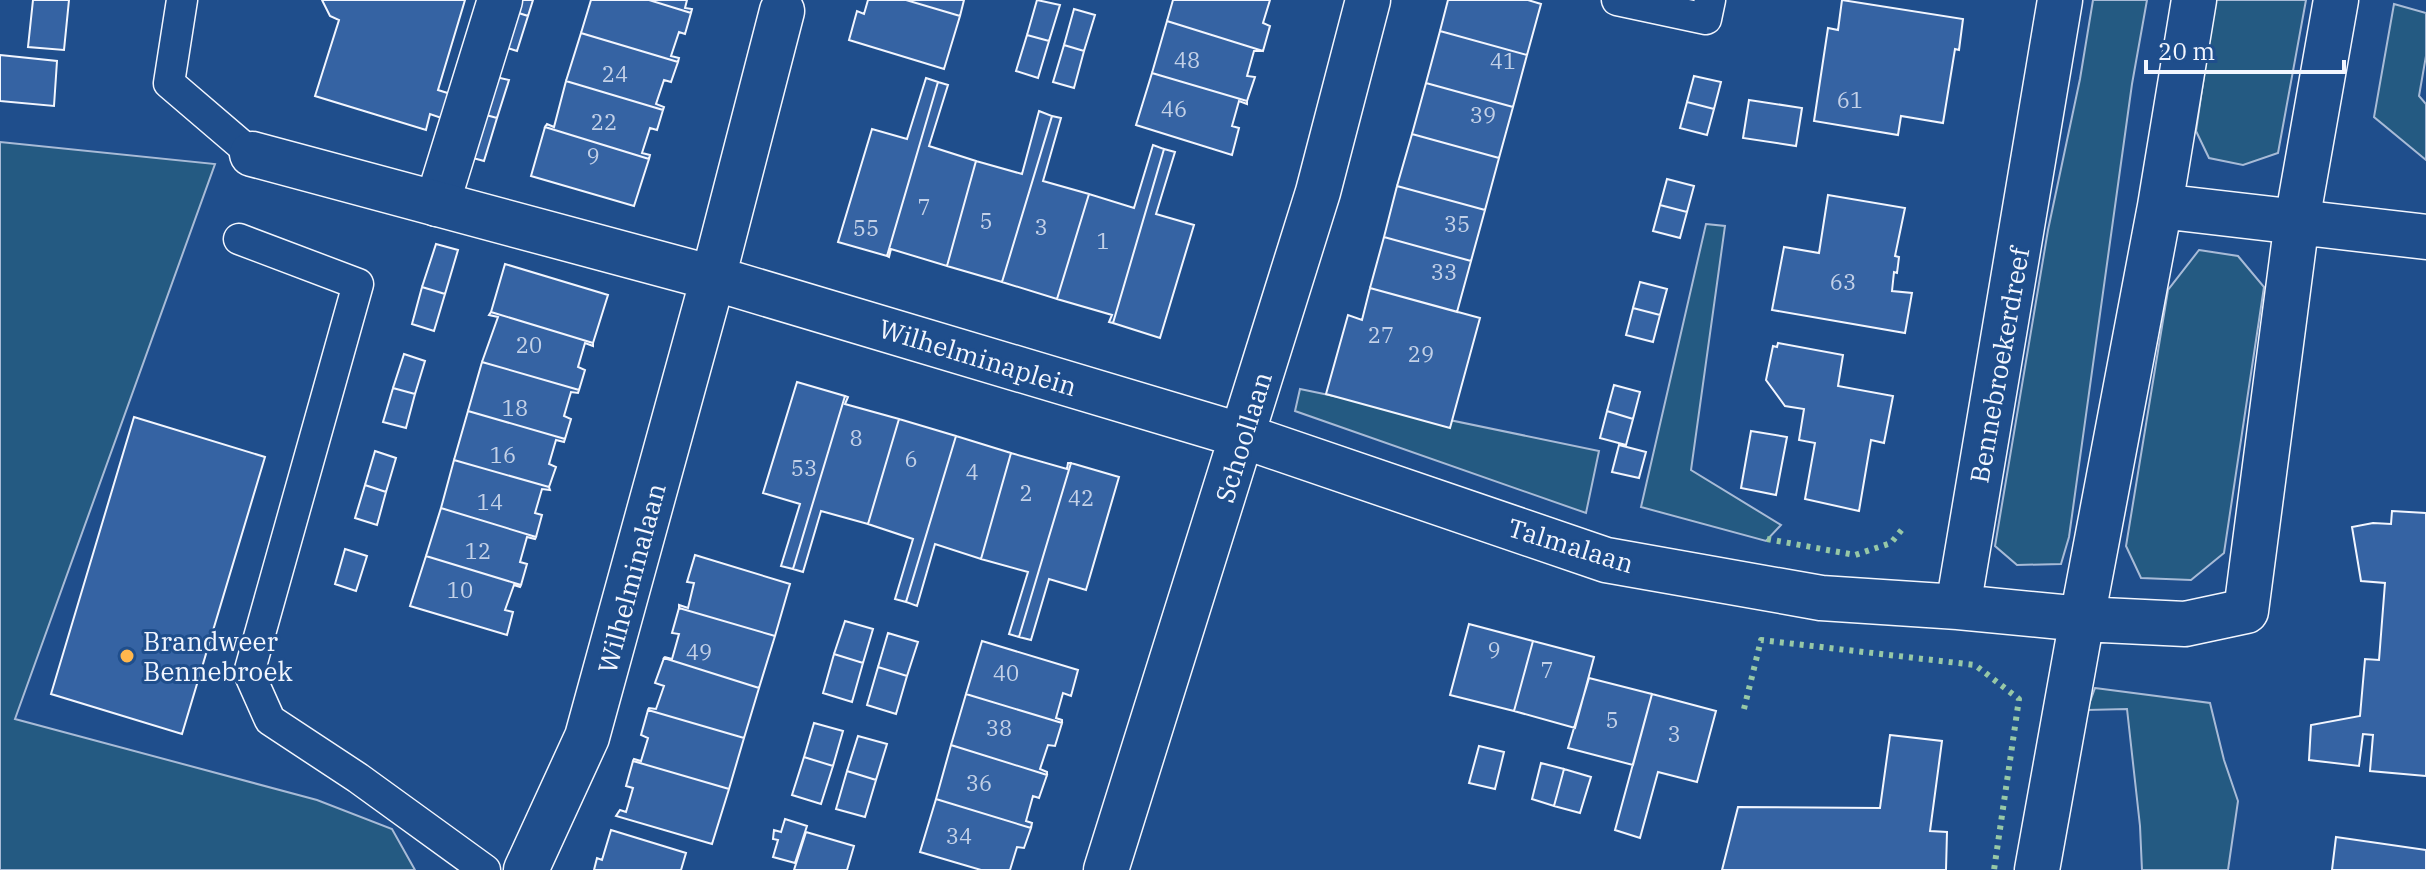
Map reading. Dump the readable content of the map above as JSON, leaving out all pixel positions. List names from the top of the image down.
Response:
{
  "streets": {
    "street": [
      "Wilhelminaplein",
      "Bennebroekerdreef",
      "Schoollaan",
      "Talmalaan",
      "Wilhelminalaan"
    ]
  },
  "crossings": [
    ["Wilhelminaplein", "Schoollaan"],
    ["Wilhelminaplein", "Talmalaan"],
    ["Wilhelminaplein", "Wilhelminalaan"],
    ["Bennebroekerdreef", "Talmalaan"],
    ["Schoollaan", "Talmalaan"]
  ],
  "places": ["Brandweer Bennebroek"],
  "house_numbers": [
    "48",
    "41",
    "24",
    "61",
    "46",
    "39",
    "22",
    "9",
    "7",
    "5",
    "35",
    "3",
    "55",
    "1",
    "33",
    "63",
    "27",
    "20",
    "29",
    "18",
    "8",
    "16",
    "6",
    "53",
    "4",
    "2",
    "42",
    "14",
    "12",
    "10",
    "9",
    "49",
    "7",
    "40",
    "5",
    "38",
    "3",
    "36",
    "34"
  ],
  "scale_bar": "20 m"
}
